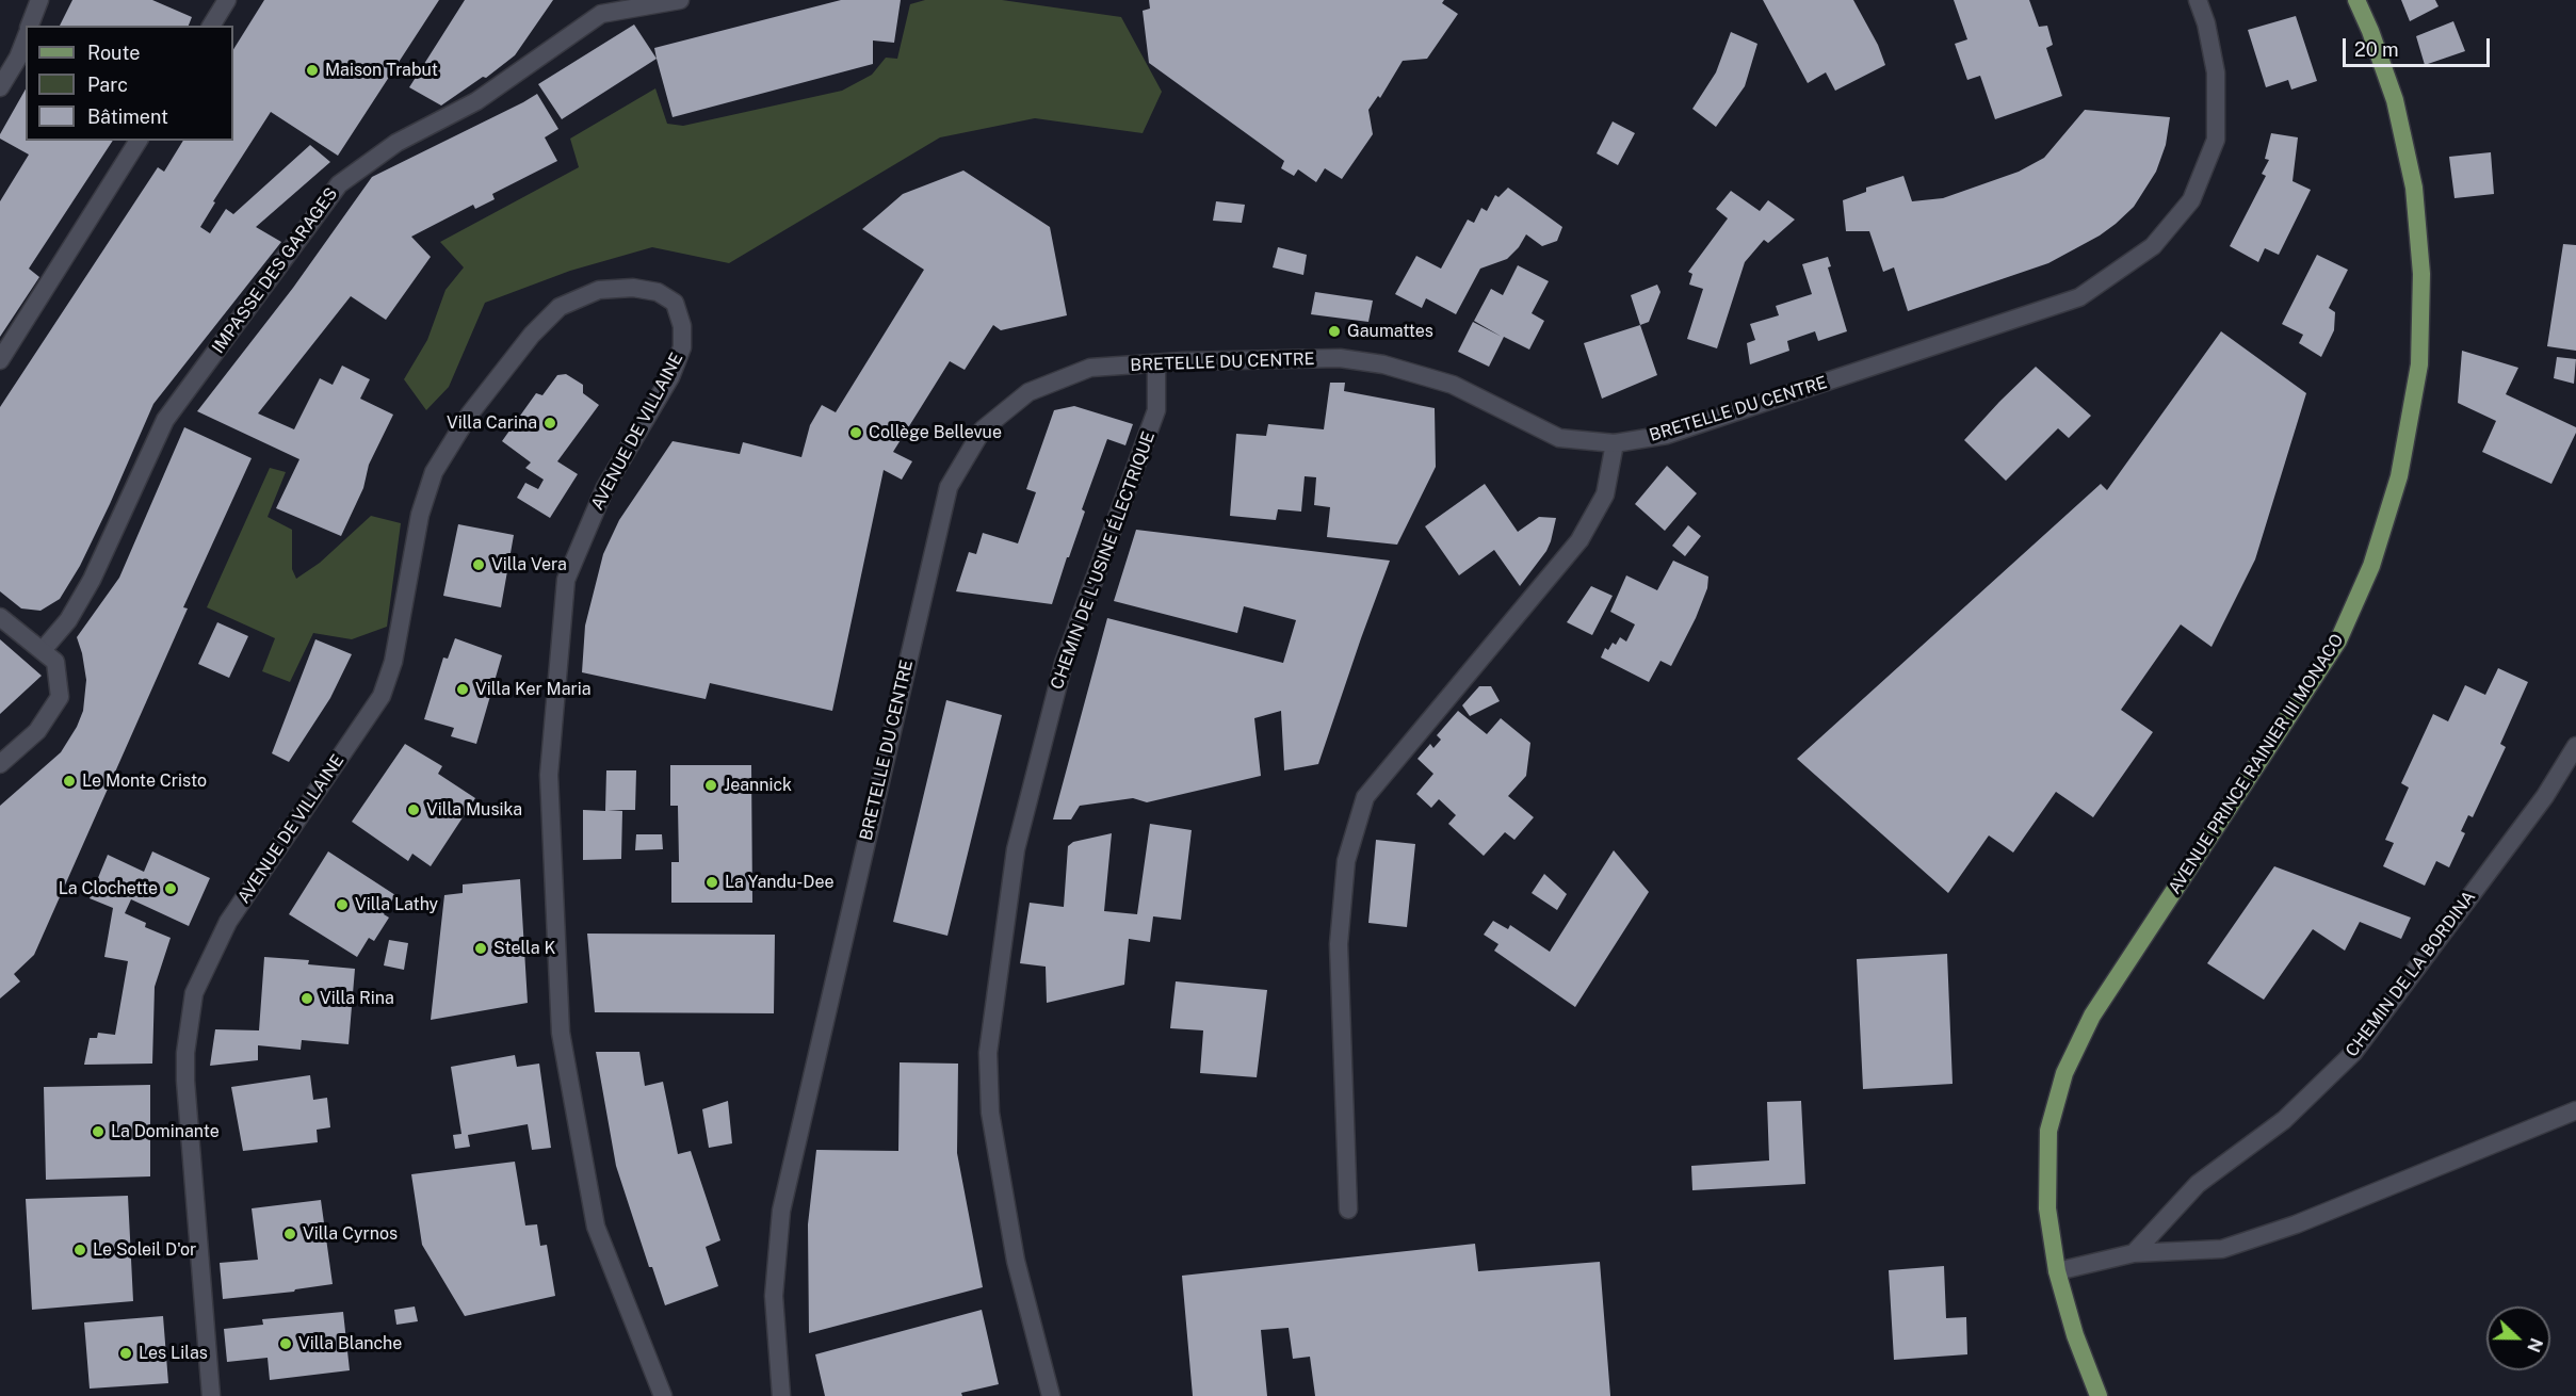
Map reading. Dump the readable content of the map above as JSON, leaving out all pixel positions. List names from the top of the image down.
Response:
{
  "streets": {
    "main road": ["AVENUE PRINCE RAINIER III MONACO"],
    "street": [
      "IMPASSE DES GARAGES",
      "BRETELLE DU CENTRE",
      "AVENUE DE VILLAINE",
      "CHEMIN DE L'USINE ÉLECTRIQUE",
      "CHEMIN DE LA BORDINA"
    ]
  },
  "crossings": [
    ["BRETELLE DU CENTRE", "CHEMIN DE L'USINE ÉLECTRIQUE"]
  ],
  "places": [
    "Maison Trabut",
    "Gaumattes",
    "Villa Carina",
    "Collège Bellevue",
    "Villa Vera",
    "Villa Ker Maria",
    "Le Monte Cristo",
    "Jeannick",
    "Villa Musika",
    "La Yandu-Dee",
    "La Clochette",
    "Villa Lathy",
    "Stella K",
    "Villa Rina",
    "La Dominante",
    "Villa Cyrnos",
    "Le Soleil D'or",
    "Villa Blanche",
    "Les Lilas"
  ],
  "legend": ["Route", "Parc", "Bâtiment"],
  "scale_bar": "20 m",
  "north": "right"
}
